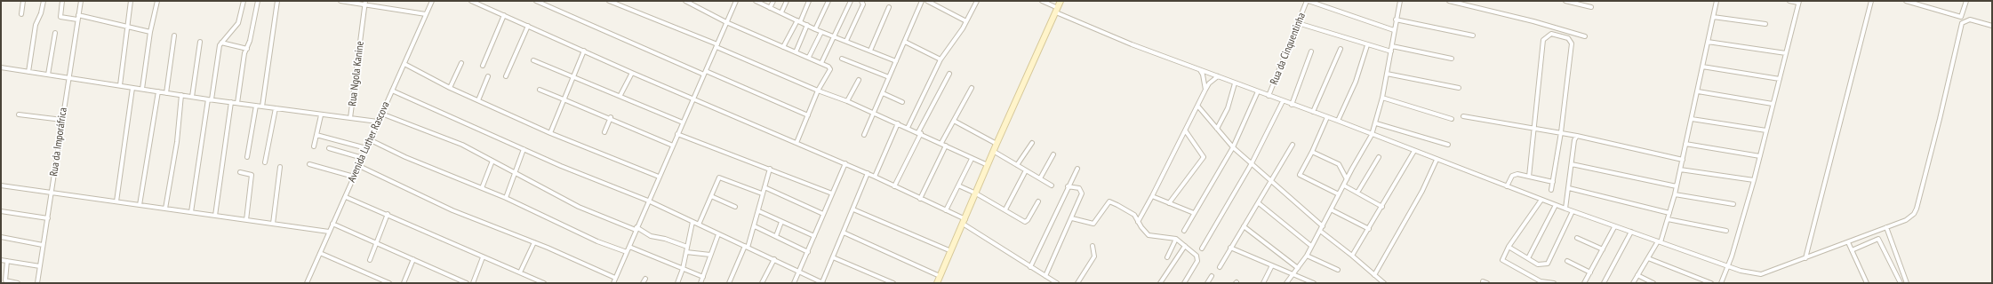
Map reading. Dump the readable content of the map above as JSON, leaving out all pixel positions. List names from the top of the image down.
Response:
{
  "streets": {
    "street": [
      "Rua da Cinquentinha",
      "Rua Ngola Kanine",
      "Rua da Imporáfrica",
      "Avenida Luther Rascova"
    ]
  },
  "crossings": [
    ["Rua Ngola Kanine", "Avenida Luther Rascova"]
  ]
}
